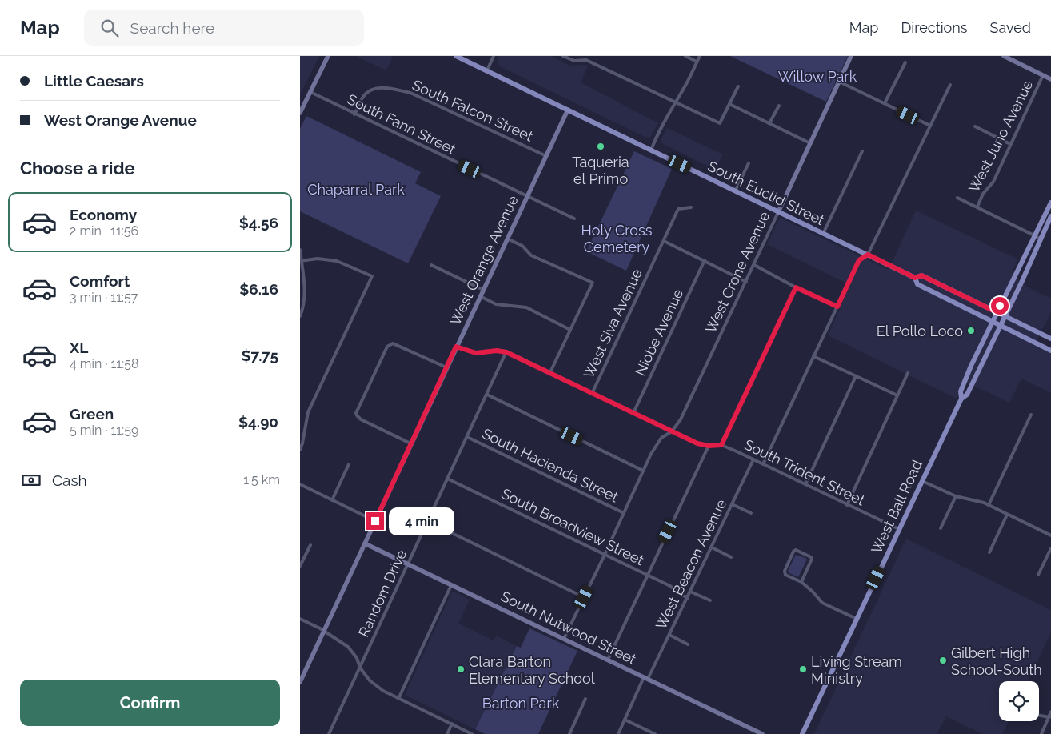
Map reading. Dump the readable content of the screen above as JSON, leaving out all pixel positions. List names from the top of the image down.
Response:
{
  "streets": {
    "main road": ["South Euclid Street", "West Ball Road"],
    "street": [
      "South Falcon Street",
      "South Fann Street",
      "West Juno Avenue",
      "West Orange Avenue",
      "West Crone Avenue",
      "West Siva Avenue",
      "Niobe Avenue",
      "South Hacienda Street",
      "South Trident Street",
      "South Broadview Street",
      "West Beacon Avenue",
      "Random Drive",
      "South Nutwood Street"
    ]
  },
  "crossings": [
    ["South Falcon Street", "South Fann Street"],
    ["South Falcon Street", "West Orange Avenue"],
    ["South Fann Street", "West Orange Avenue"],
    ["South Euclid Street", "West Orange Avenue"],
    ["South Euclid Street", "West Crone Avenue"],
    ["South Euclid Street", "West Ball Road"],
    ["West Orange Avenue", "South Trident Street"],
    ["West Orange Avenue", "South Nutwood Street"],
    ["West Crone Avenue", "South Hacienda Street"],
    ["West Crone Avenue", "South Trident Street"],
    ["West Crone Avenue", "South Broadview Street"],
    ["West Crone Avenue", "South Nutwood Street"],
    ["West Siva Avenue", "South Trident Street"],
    ["Niobe Avenue", "South Trident Street"],
    ["South Hacienda Street", "Random Drive"],
    ["South Trident Street", "West Ball Road"],
    ["South Trident Street", "West Beacon Avenue"],
    ["South Trident Street", "Random Drive"],
    ["South Broadview Street", "West Beacon Avenue"],
    ["South Broadview Street", "Random Drive"],
    ["West Beacon Avenue", "South Nutwood Street"],
    ["Random Drive", "South Nutwood Street"]
  ],
  "parks": [
    "Willow Park",
    "Chaparral Park",
    "Holy Cross Cemetery",
    "Barton Park"
  ],
  "places": [
    "Taqueria el Primo",
    "El Pollo Loco",
    "Gilbert High School-South",
    "Clara Barton Elementary School",
    "Living Stream Ministry"
  ],
  "page": {
    "header": "Map",
    "search": "Search here",
    "nav": ["Map", "Directions", "Saved"],
    "banner": ["Little Caesars", "West Orange Avenue"],
    "heading": "Choose a ride",
    "list": [
      {
        "name": "Economy",
        "note": "2 min · 11:56",
        "value": "$4.56"
      },
      {
        "name": "Comfort",
        "note": "3 min · 11:57",
        "value": "$6.16"
      },
      {
        "name": "XL",
        "note": "4 min · 11:58",
        "value": "$7.75"
      },
      {
        "name": "Green",
        "note": "5 min · 11:59",
        "value": "$4.90"
      }
    ],
    "pay": ["Cash", "1.5 km"],
    "bubble": "4 min",
    "buttons": "Confirm"
  }
}
